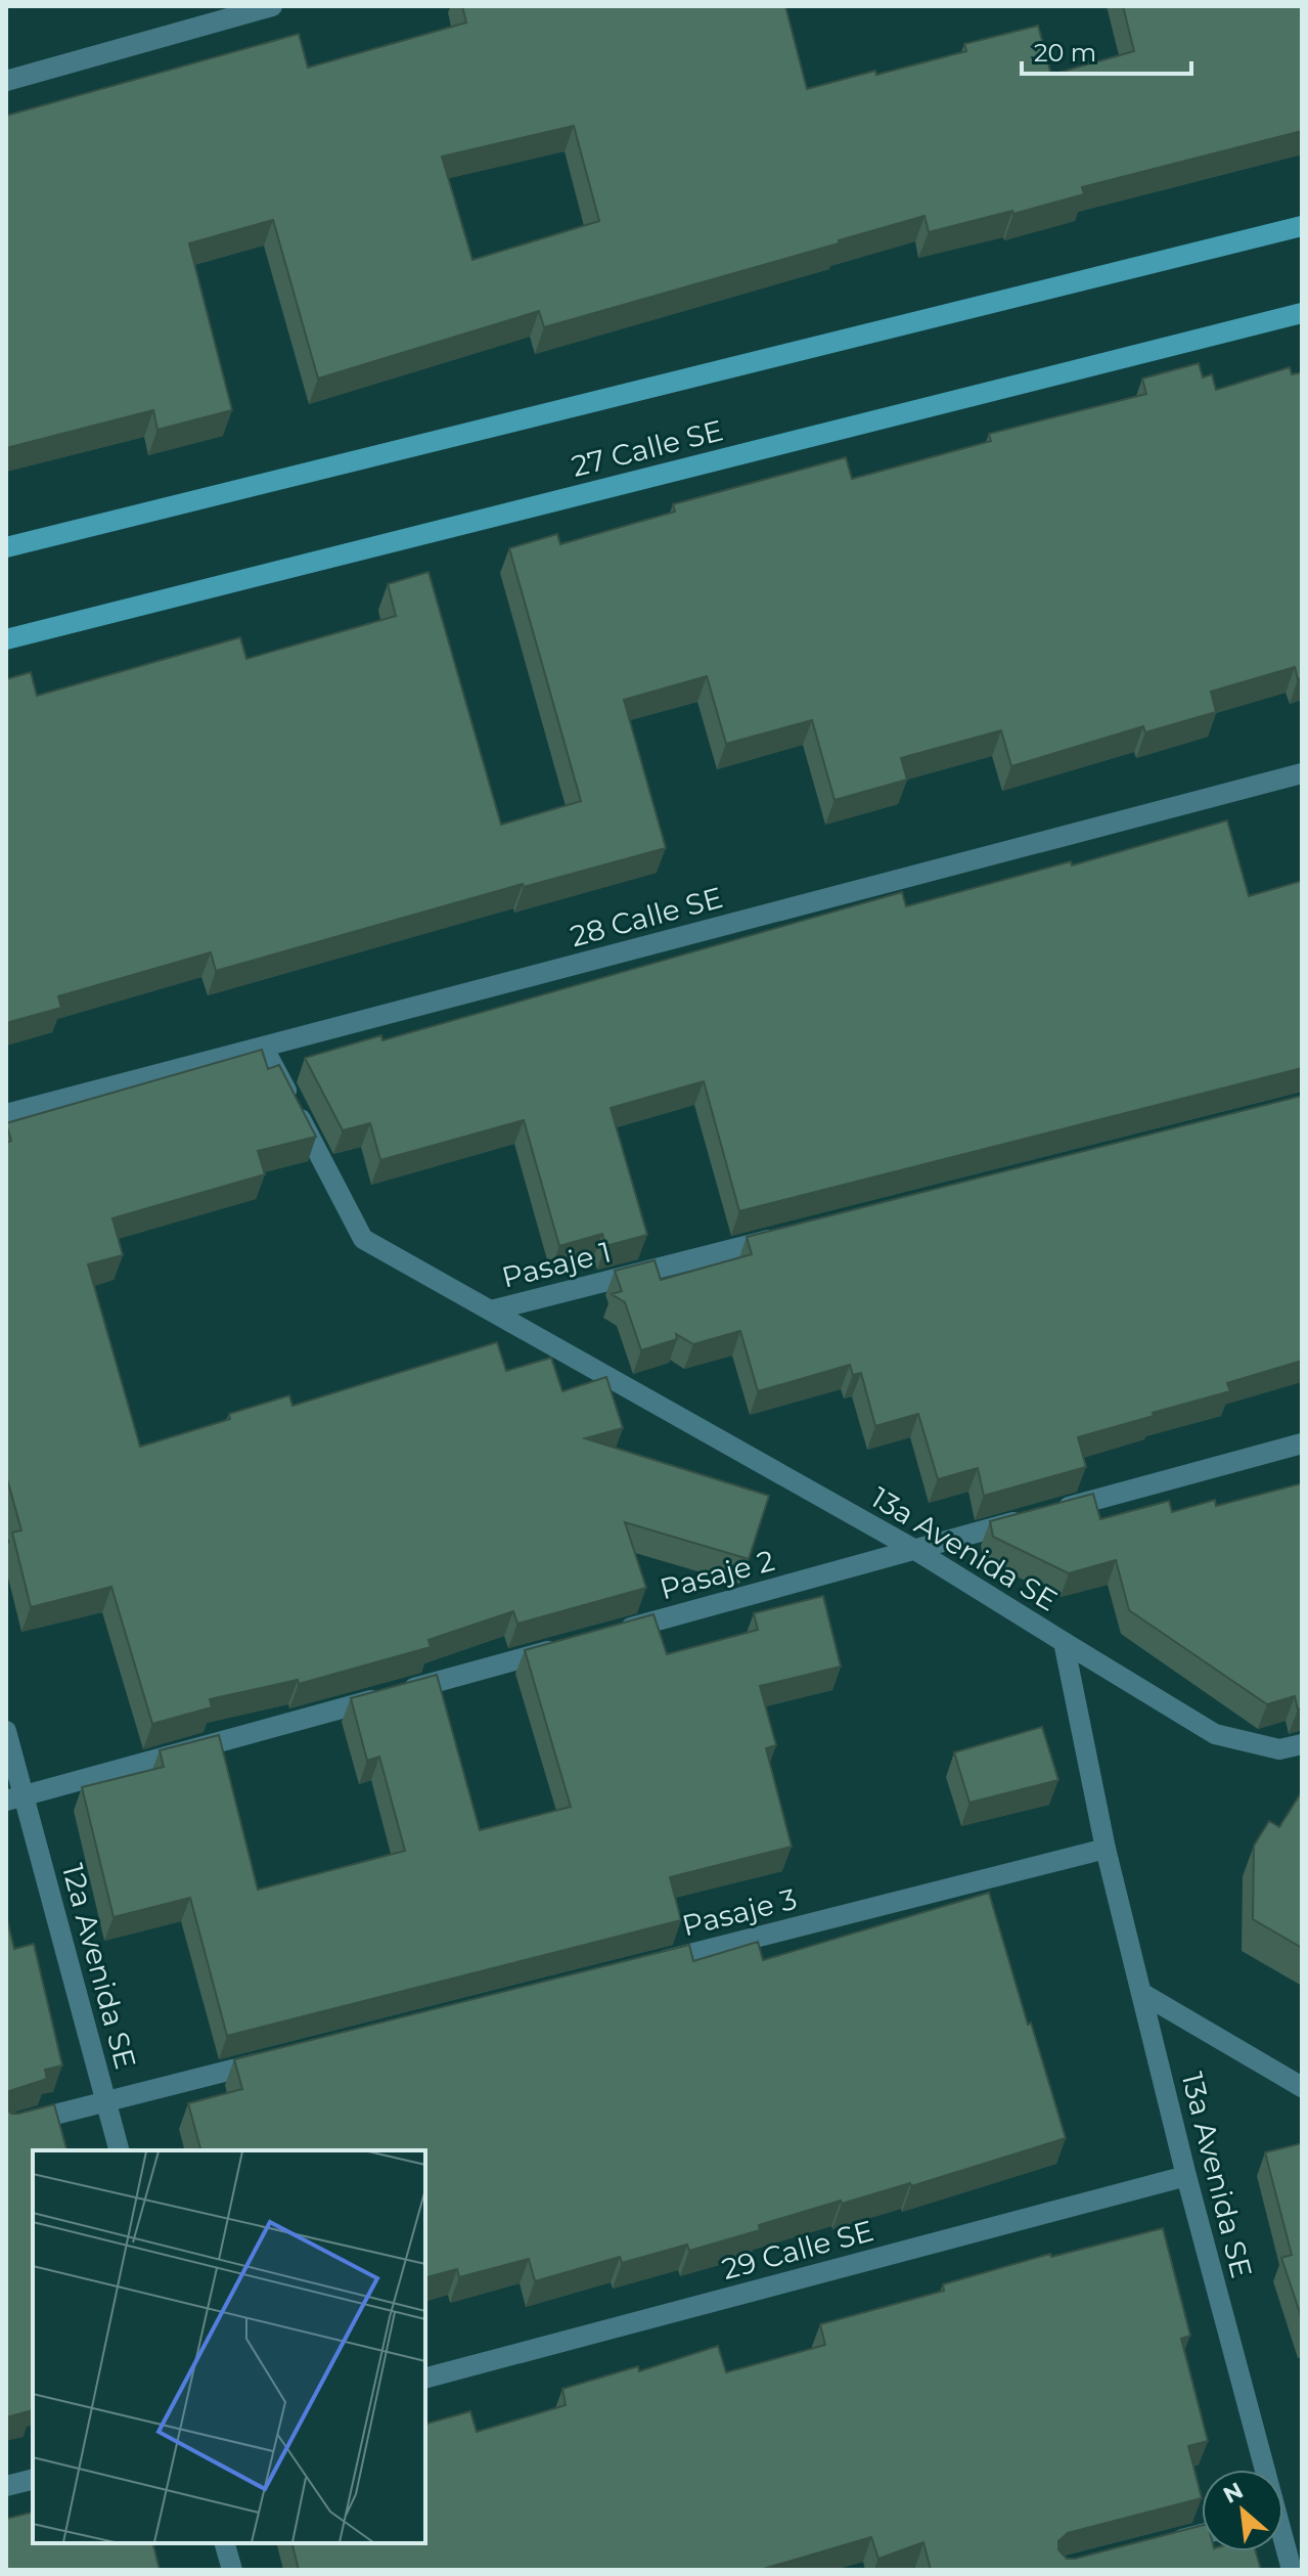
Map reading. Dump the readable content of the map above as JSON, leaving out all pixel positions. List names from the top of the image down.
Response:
{
  "streets": {
    "main road": ["27 Calle SE"],
    "street": [
      "28 Calle SE",
      "Pasaje 1",
      "13a Avenida SE",
      "Pasaje 2",
      "Pasaje 3",
      "12a Avenida SE",
      "29 Calle SE"
    ]
  },
  "crossings": [
    ["28 Calle SE", "13a Avenida SE"],
    ["Pasaje 1", "13a Avenida SE"],
    ["13a Avenida SE", "Pasaje 2"],
    ["13a Avenida SE", "Pasaje 3"],
    ["13a Avenida SE", "29 Calle SE"]
  ],
  "scale_bar": "20 m",
  "north": "top left"
}
